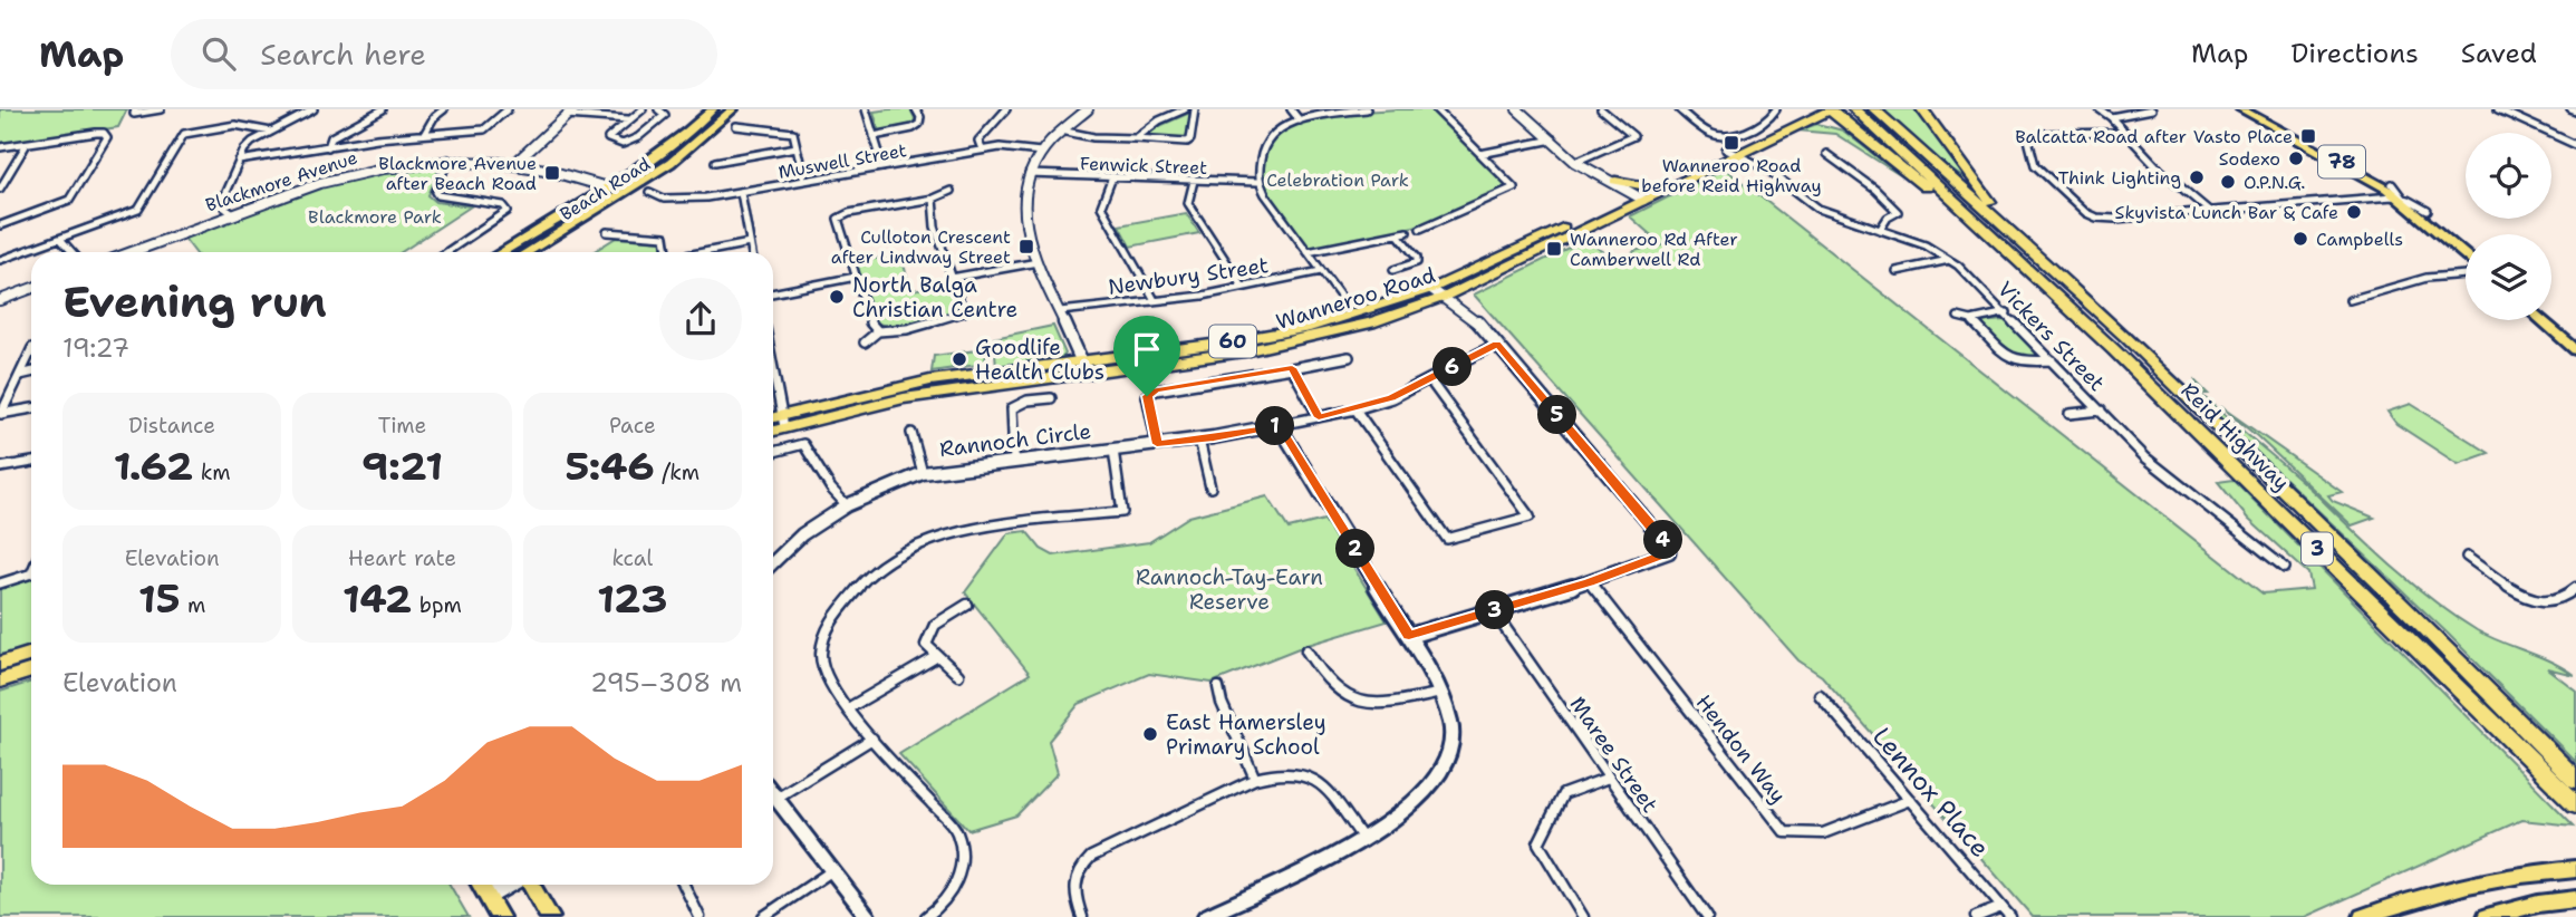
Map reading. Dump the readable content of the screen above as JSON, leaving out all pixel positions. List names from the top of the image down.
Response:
{
  "streets": {
    "highway": [
      "Wanneroo Road",
      "60",
      "Reid Highway",
      "3"
    ],
    "main road": ["78", "Beach Road"],
    "street": [
      "Muswell Street",
      "Fenwick Street",
      "Blackmore Avenue",
      "Newbury Street",
      "Vickers Street",
      "Rannoch Circle",
      "Hendon Way",
      "Maree Street",
      "Lennox Place"
    ]
  },
  "crossings": [
    ["Blackmore Avenue", "Beach Road"],
    ["Wanneroo Road", "Vickers Street"],
    ["Hendon Way", "Lennox Place"]
  ],
  "parks": ["Celebration Park", "Blackmore Park", "Rannoch-Tay-Earn Reserve"],
  "places": {
    "transit": [
      "Balcatta Road after Vasto Place",
      "Wanneroo Road before Reid Highway",
      "Blackmore Avenue after Beach Road",
      "Culloton Crescent after Lindway Street",
      "Wanneroo Rd After Camberwell Rd"
    ],
    "other": [
      "Sodexo",
      "Think Lighting",
      "O.P.N.G.",
      "Skyvista Lunch Bar & Cafe",
      "Campbells",
      "North Balga Christian Centre",
      "Goodlife Health Clubs",
      "East Hamersley Primary School"
    ]
  },
  "page": {
    "header": "Map",
    "search": "Search here",
    "nav": ["Map", "Directions", "Saved"],
    "heading": ["Evening run", "19:27"],
    "pins": [
      "6",
      "5",
      "1",
      "4",
      "2",
      "3"
    ],
    "stats": [
      ["Distance", "1.62 km"],
      ["Time", "9:21"],
      ["Pace", "5:46 /km"],
      ["Elevation", "15 m"],
      ["Heart rate", "142 bpm"],
      ["kcal", "123"]
    ],
    "chart": ["Elevation", "295–308 m"]
  }
}
